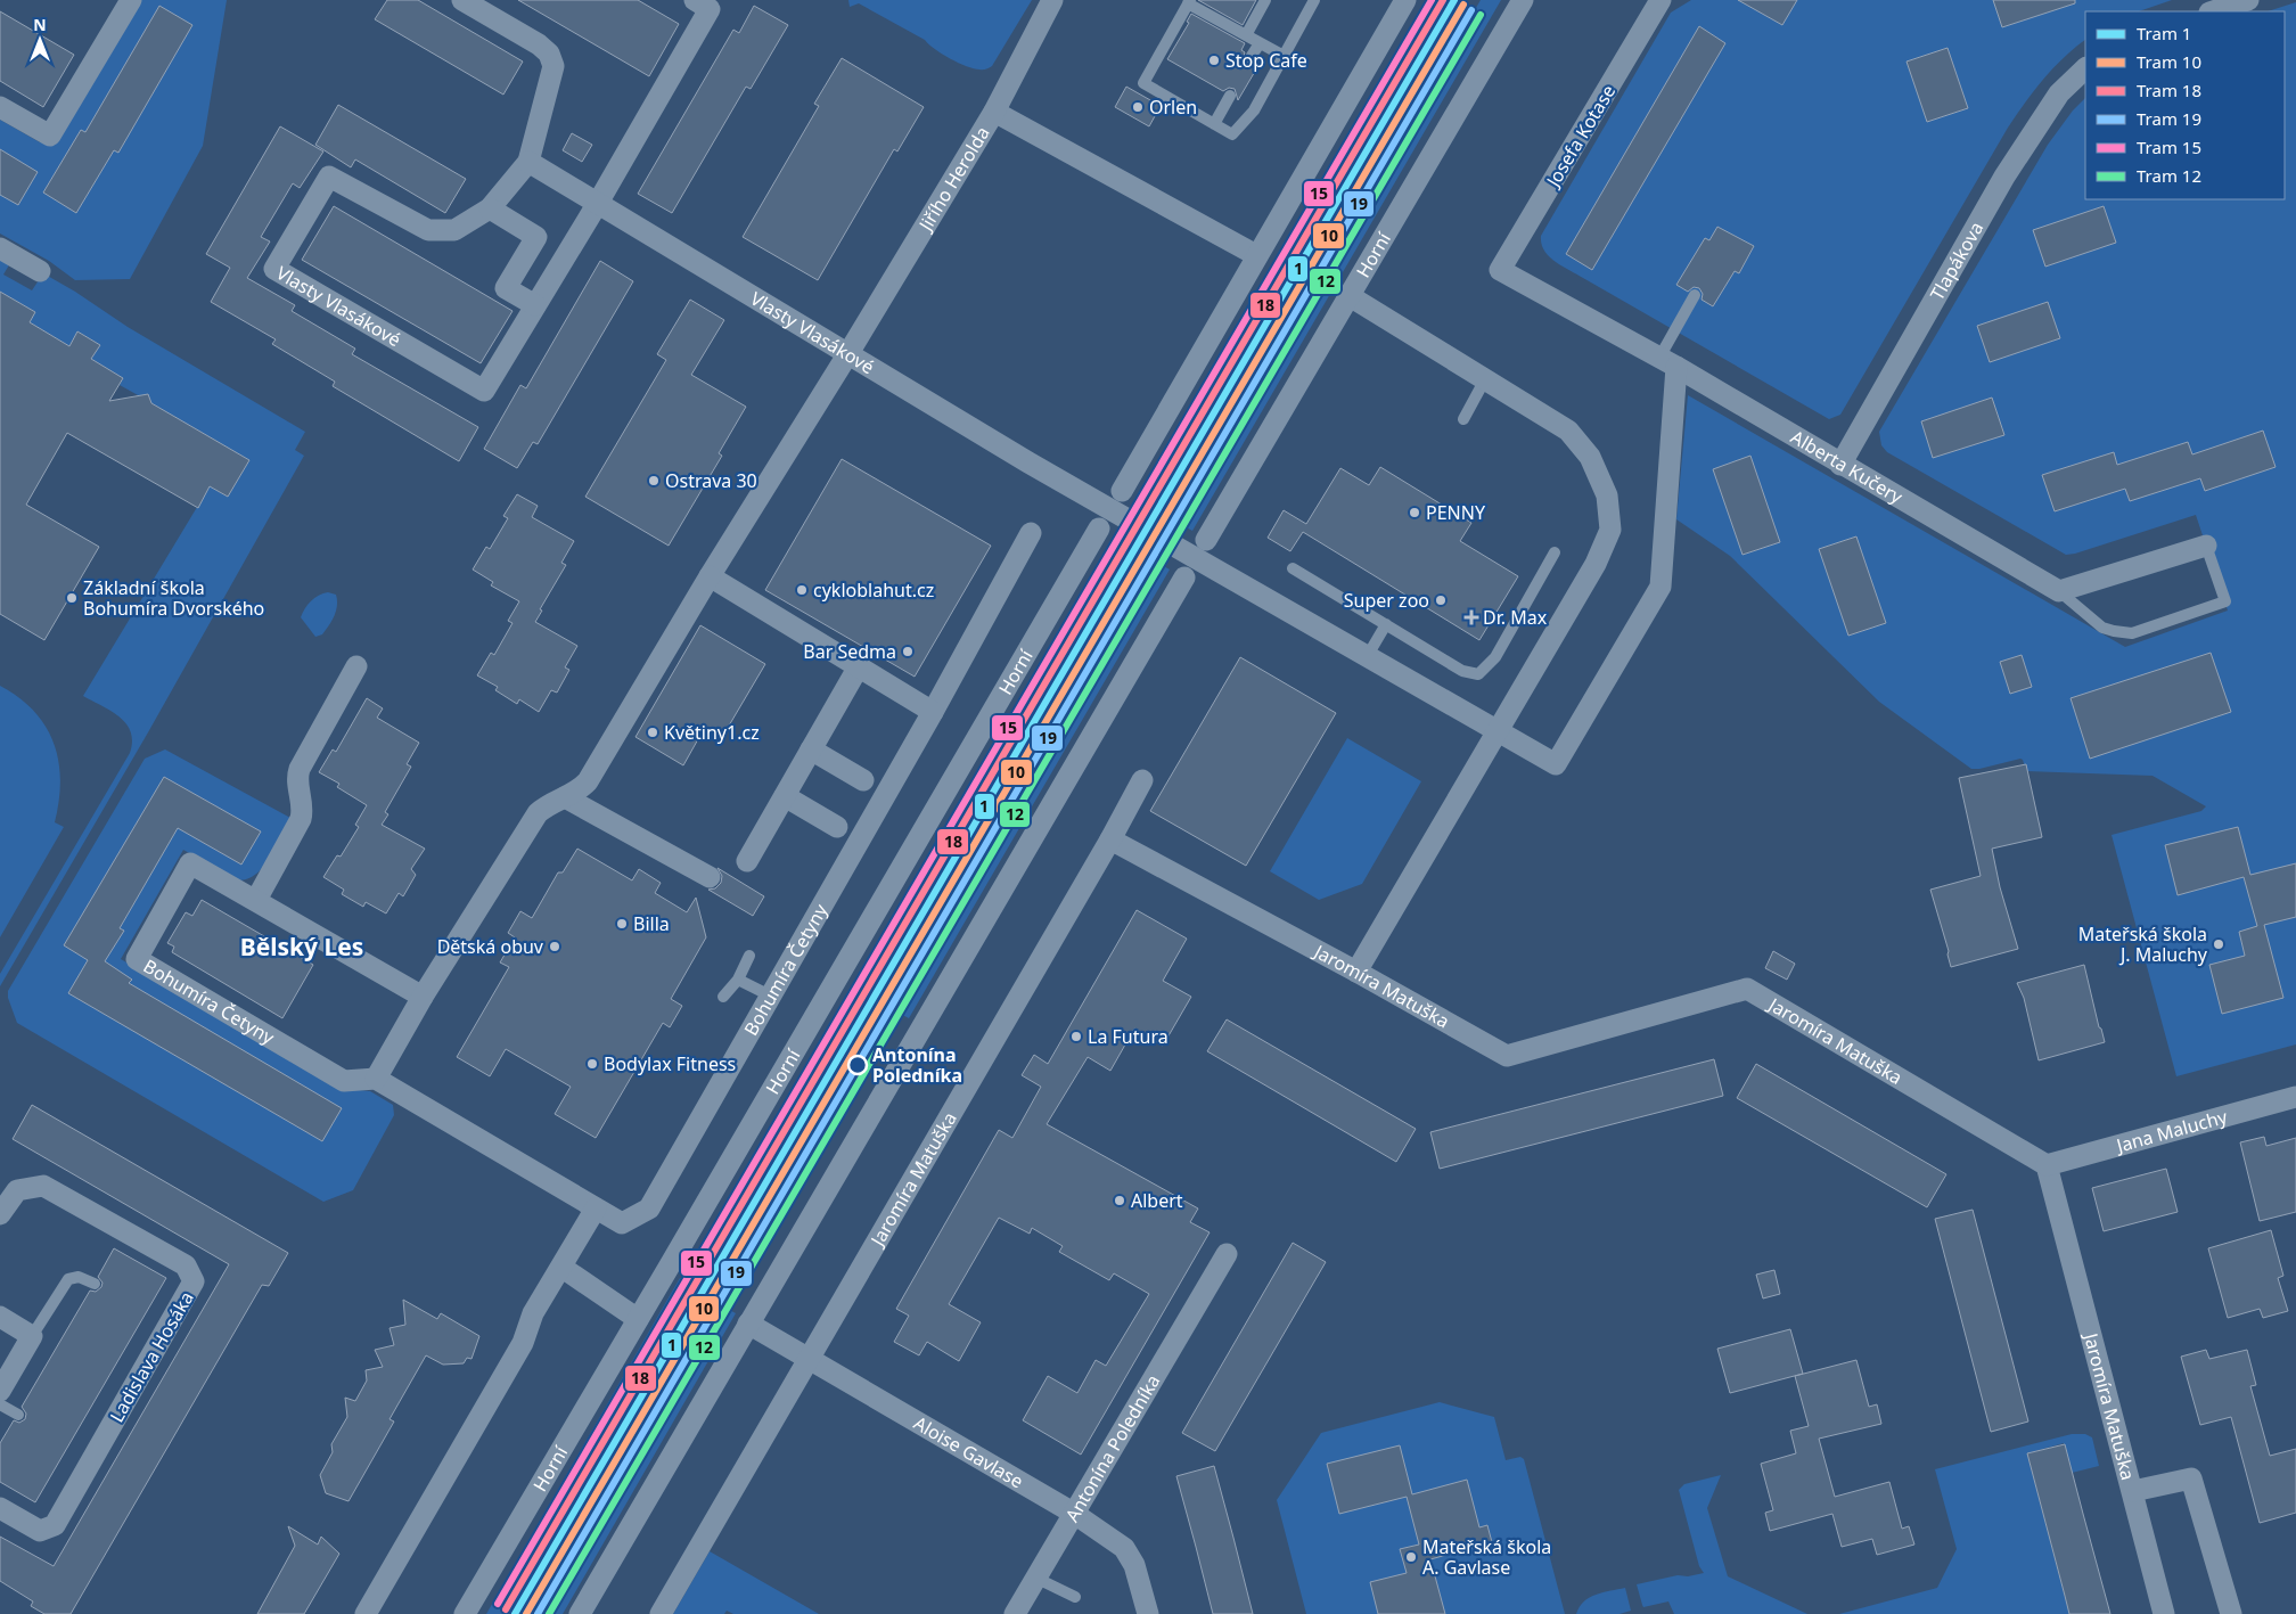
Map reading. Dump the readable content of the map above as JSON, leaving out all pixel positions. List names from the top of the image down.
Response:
{
  "streets": {
    "street": [
      "Josefa Kotase",
      "Jiřího Herolda",
      "Horní",
      "Tlapákova",
      "Vlasty Vlasákové",
      "Alberta Kučery",
      "Bohumíra Četyny",
      "Jaromíra Matuška",
      "Jana Maluchy",
      "Ladislava Hosáka",
      "Antonína Poledníka",
      "Aloise Gavlase"
    ]
  },
  "crossings": [
    ["Josefa Kotase", "Alberta Kučery"],
    ["Jiřího Herolda", "Vlasty Vlasákové"],
    ["Tlapákova", "Alberta Kučery"],
    ["Vlasty Vlasákové", "Alberta Kučery"],
    ["Jaromíra Matuška", "Jana Maluchy"],
    ["Jaromíra Matuška", "Aloise Gavlase"],
    ["Antonína Poledníka", "Aloise Gavlase"]
  ],
  "districts": ["Bělský Les"],
  "places": {
    "other": [
      "Stop Cafe",
      "Orlen",
      "Ostrava 30",
      "PENNY",
      "cykloblahut.cz",
      "Základní škola Bohumíra Dvorského",
      "Super zoo",
      "Bar Sedma",
      "Květiny1.cz",
      "Billa",
      "Mateřská škola J. Maluchy",
      "Dětská obuv",
      "La Futura",
      "Bodylax Fitness",
      "Antonína Poledníka",
      "Albert",
      "Mateřská škola A. Gavlase"
    ],
    "health": ["Dr. Max"]
  },
  "lines": [
    "tram line 1",
    "tram line 18",
    "tram line 15",
    "tram line 10",
    "tram line 19",
    "tram line 12"
  ],
  "legend": [
    "Tram 1",
    "Tram 10",
    "Tram 18",
    "Tram 19",
    "Tram 15",
    "Tram 12"
  ],
  "north": "top"
}
